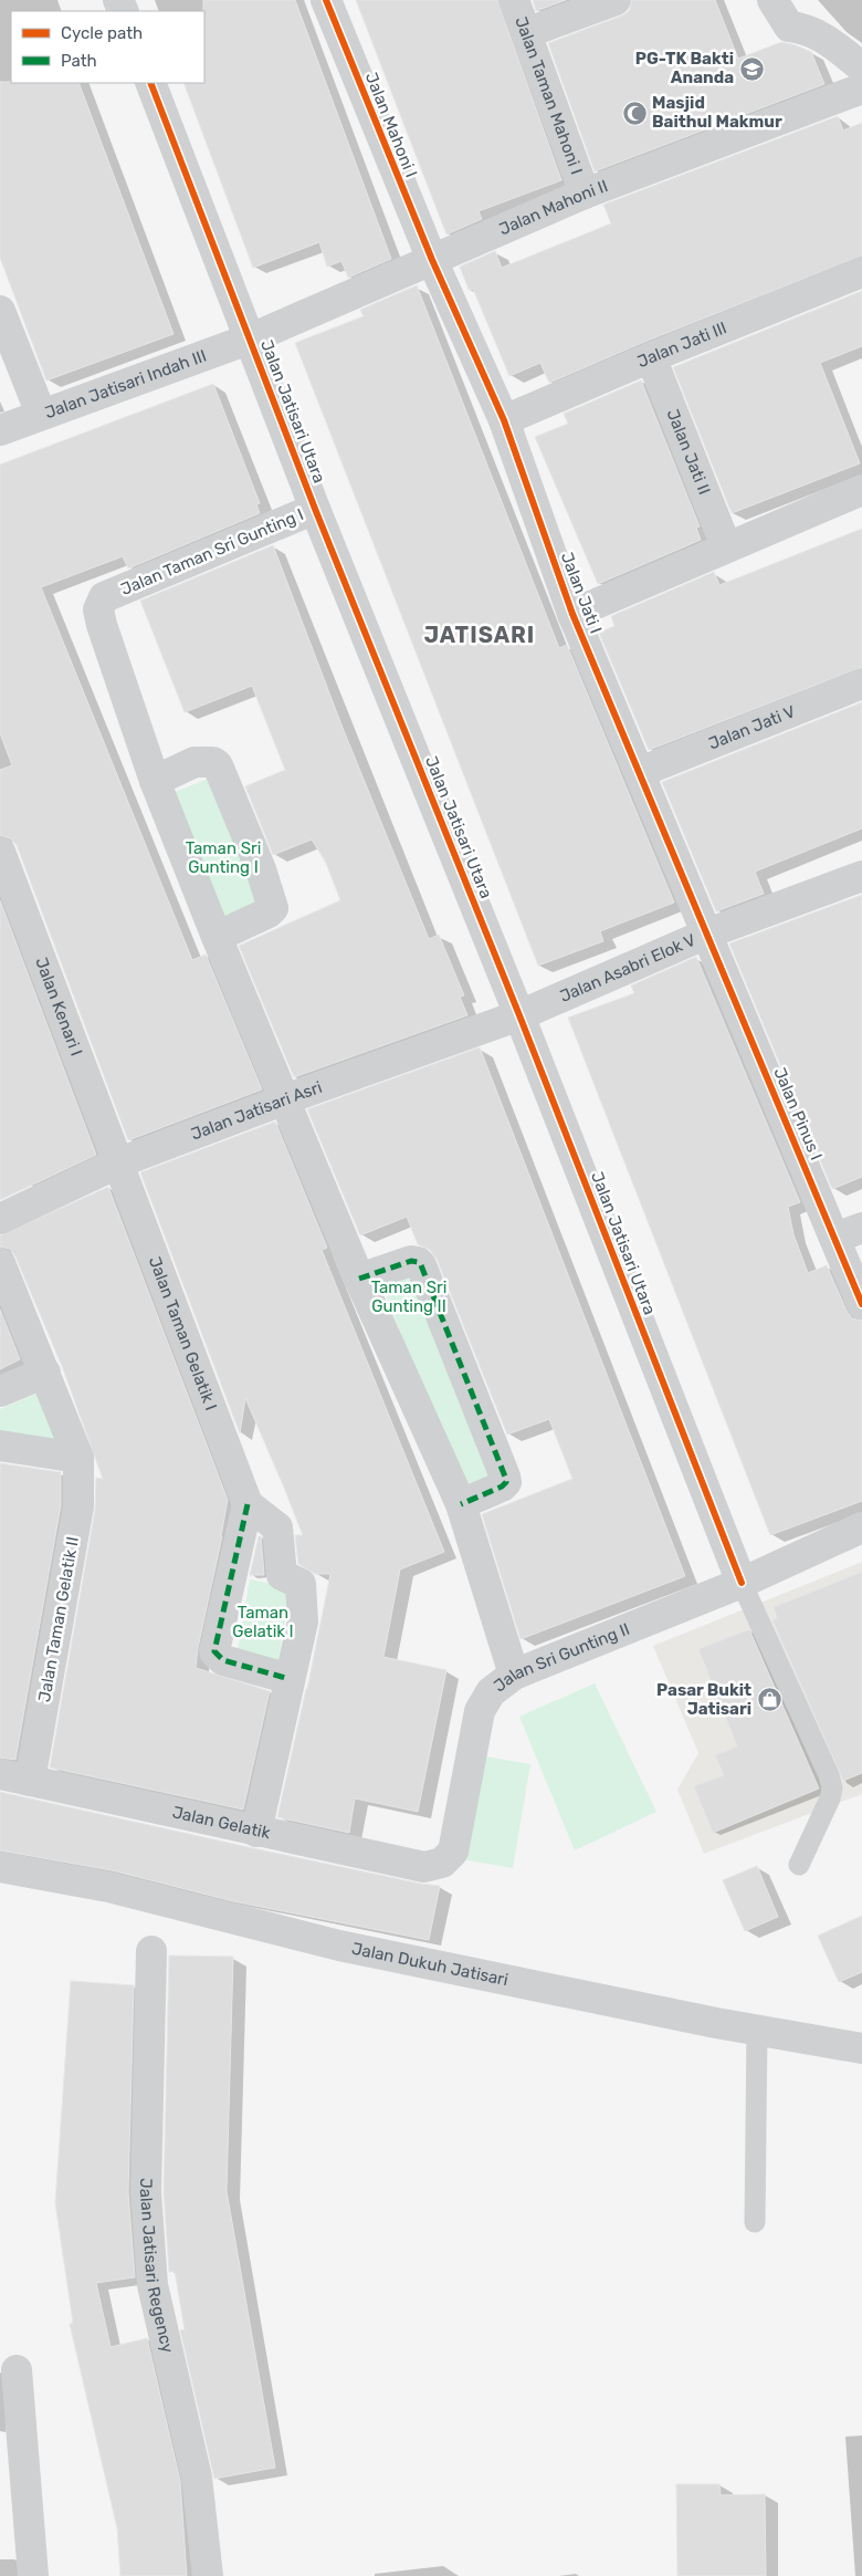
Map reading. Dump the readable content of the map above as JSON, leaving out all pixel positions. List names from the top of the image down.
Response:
{
  "streets": {
    "street": [
      "Jalan Taman Mahoni I",
      "Jalan Mahoni I",
      "Jalan Mahoni II",
      "Jalan Jati III",
      "Jalan Jatisari Indah III",
      "Jalan Jatisari Utara",
      "Jalan Jati II",
      "Jalan Taman Sri Gunting I",
      "Jalan Jati I",
      "Jalan Jati V",
      "Jalan Asabri Elok V",
      "Jalan Kenari I",
      "Jalan Jatisari Asri",
      "Jalan Pinus I",
      "Jalan Taman Gelatik I",
      "Jalan Taman Gelatik II",
      "Jalan Sri Gunting II",
      "Jalan Gelatik",
      "Jalan Dukuh Jatisari",
      "Jalan Jatisari Regency"
    ]
  },
  "crossings": [
    ["Jalan Taman Mahoni I", "Jalan Mahoni II"],
    ["Jalan Mahoni I", "Jalan Mahoni II"],
    ["Jalan Mahoni I", "Jalan Jati I"],
    ["Jalan Mahoni II", "Jalan Jatisari Indah III"],
    ["Jalan Mahoni II", "Jalan Jatisari Utara"],
    ["Jalan Mahoni II", "Jalan Jati I"],
    ["Jalan Jati III", "Jalan Jati II"],
    ["Jalan Jati III", "Jalan Jati I"],
    ["Jalan Jatisari Indah III", "Jalan Jatisari Utara"],
    ["Jalan Jatisari Utara", "Jalan Taman Sri Gunting I"],
    ["Jalan Jatisari Utara", "Jalan Asabri Elok V"],
    ["Jalan Jatisari Utara", "Jalan Jatisari Asri"],
    ["Jalan Jatisari Utara", "Jalan Sri Gunting II"],
    ["Jalan Taman Sri Gunting I", "Jalan Jatisari Asri"],
    ["Jalan Taman Sri Gunting I", "Jalan Sri Gunting II"],
    ["Jalan Jati I", "Jalan Jati V"],
    ["Jalan Jati I", "Jalan Asabri Elok V"],
    ["Jalan Jati I", "Jalan Pinus I"],
    ["Jalan Asabri Elok V", "Jalan Jatisari Asri"],
    ["Jalan Asabri Elok V", "Jalan Pinus I"],
    ["Jalan Kenari I", "Jalan Jatisari Asri"],
    ["Jalan Kenari I", "Jalan Taman Gelatik I"],
    ["Jalan Jatisari Asri", "Jalan Taman Gelatik I"],
    ["Jalan Taman Gelatik II", "Jalan Gelatik"],
    ["Jalan Sri Gunting II", "Jalan Gelatik"]
  ],
  "districts": ["JATISARI"],
  "parks": ["Taman Sri Gunting I", "Taman Sri Gunting II", "Taman Gelatik I"],
  "places": {
    "school or university": ["PG-TK Bakti Ananda"],
    "mosque": ["Masjid Baithul Makmur"],
    "shop": ["Pasar Bukit Jatisari"]
  },
  "legend": ["Cycle path", "Path"]
}
